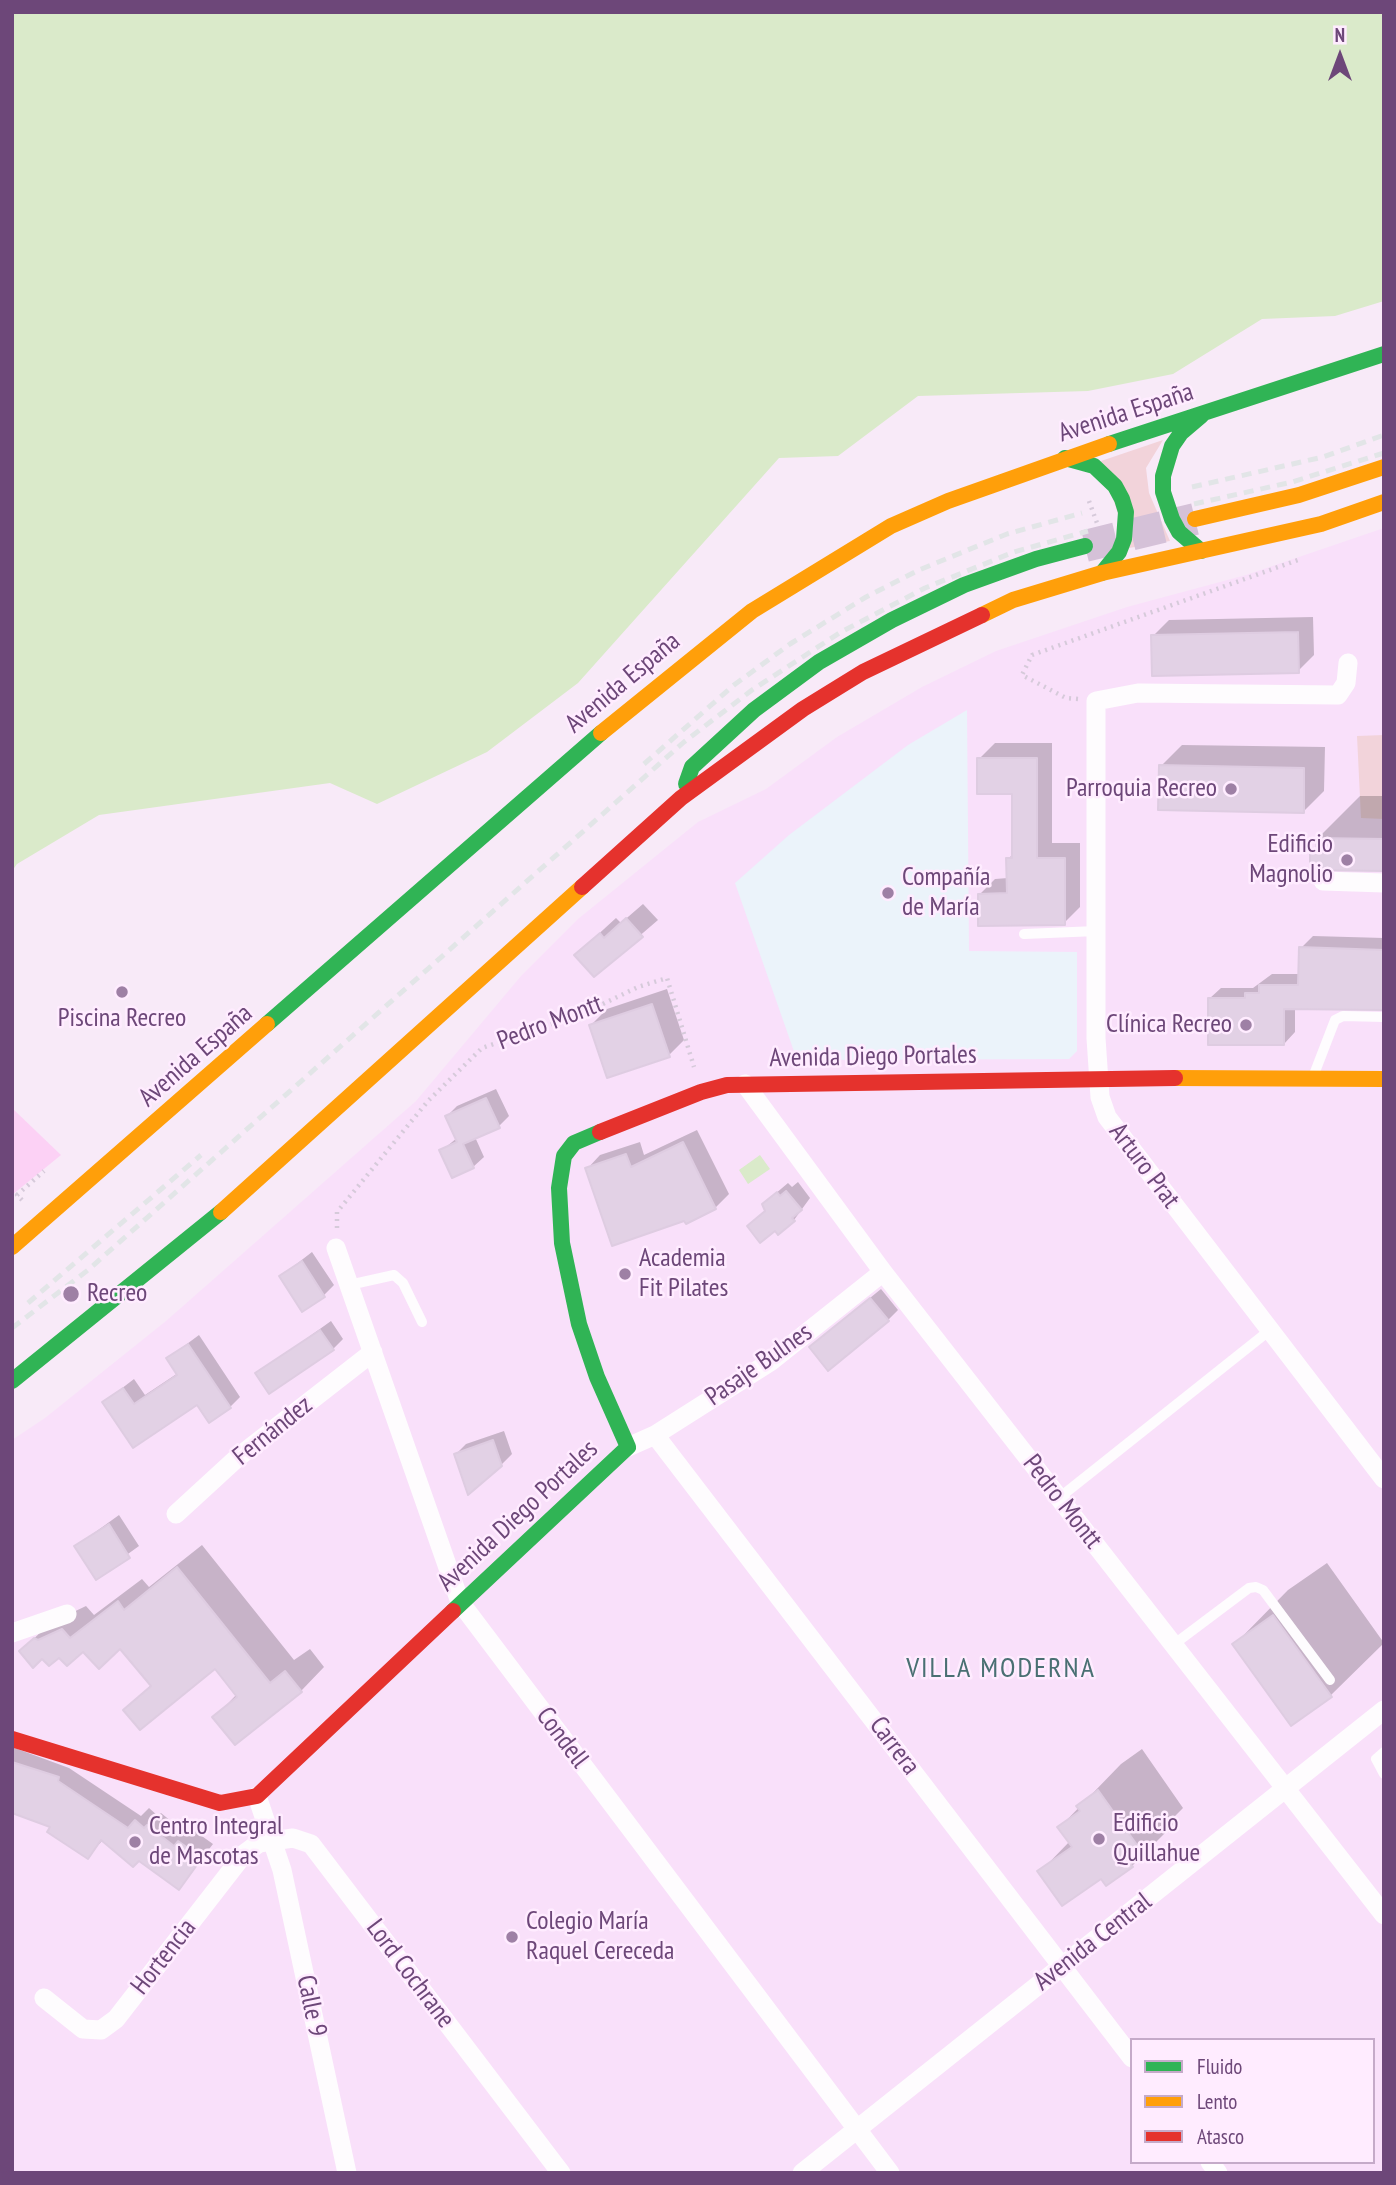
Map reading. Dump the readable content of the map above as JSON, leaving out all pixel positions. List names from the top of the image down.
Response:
{
  "streets": {
    "main road": ["Avenida España", "Avenida Diego Portales"],
    "street": [
      "Pedro Montt",
      "Arturo Prat",
      "Pasaje Bulnes",
      "Fernández",
      "Condell",
      "Carrera",
      "Avenida Central",
      "Hortencia",
      "Lord Cochrane",
      "Calle 9"
    ]
  },
  "crossings": [
    ["Pedro Montt", "Avenida Diego Portales"],
    ["Pedro Montt", "Pasaje Bulnes"],
    ["Pedro Montt", "Condell"],
    ["Pedro Montt", "Avenida Central"],
    ["Avenida Diego Portales", "Arturo Prat"],
    ["Avenida Diego Portales", "Pasaje Bulnes"],
    ["Avenida Diego Portales", "Condell"],
    ["Pasaje Bulnes", "Carrera"],
    ["Fernández", "Condell"],
    ["Condell", "Avenida Central"],
    ["Carrera", "Avenida Central"],
    ["Hortencia", "Lord Cochrane"],
    ["Hortencia", "Calle 9"],
    ["Lord Cochrane", "Calle 9"]
  ],
  "districts": ["VILLA MODERNA"],
  "places": [
    "Parroquia Recreo",
    "Edificio Magnolio",
    "Compañía de María",
    "Piscina Recreo",
    "Clínica Recreo",
    "Academia Fit Pilates",
    "Recreo",
    "Edificio Quillahue",
    "Centro Integral de Mascotas",
    "Colegio María Raquel Cereceda"
  ],
  "legend": ["Fluido", "Lento", "Atasco"],
  "north": "top"
}
